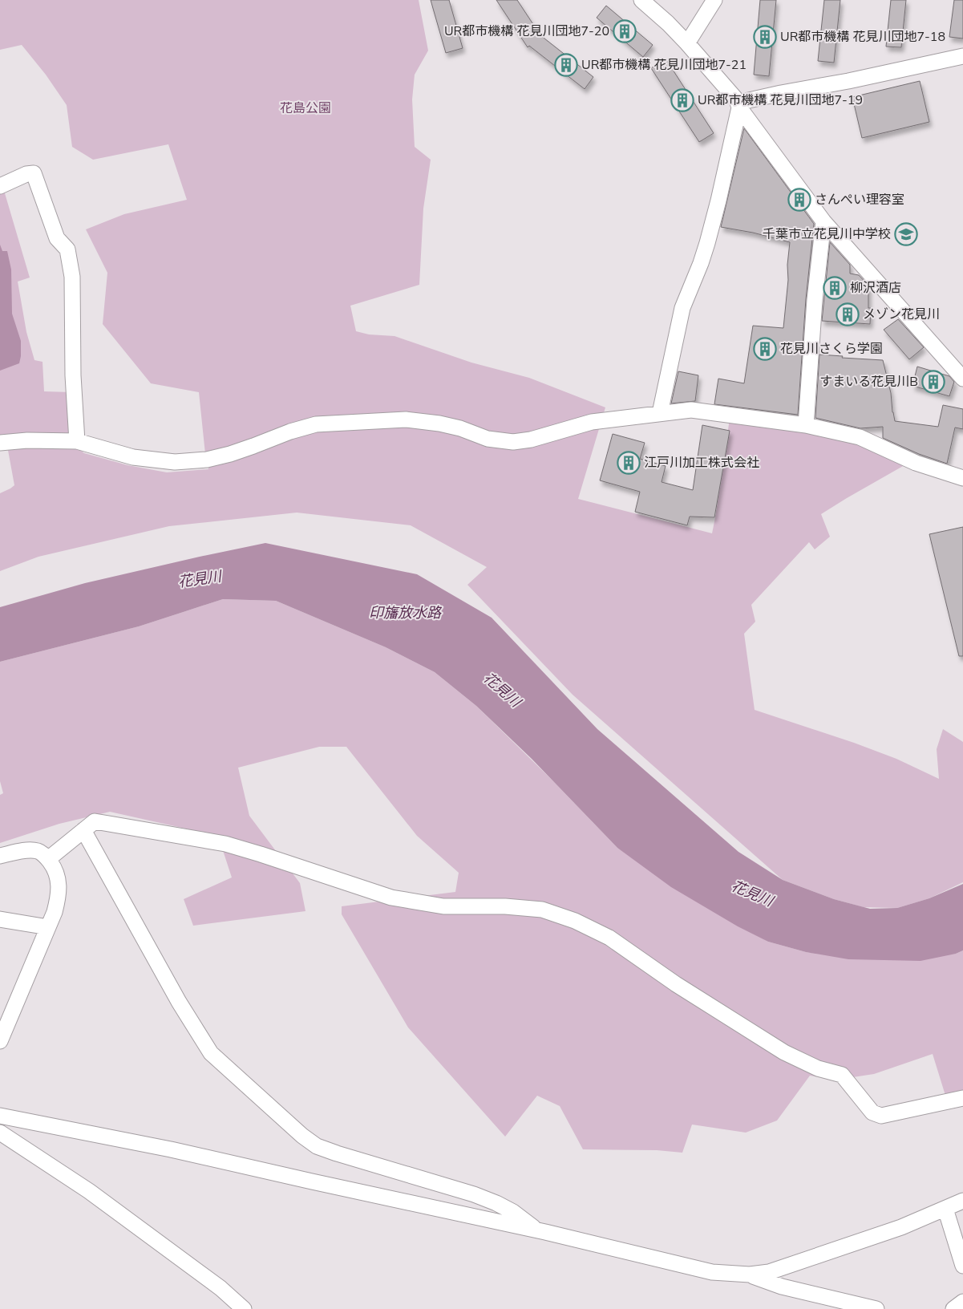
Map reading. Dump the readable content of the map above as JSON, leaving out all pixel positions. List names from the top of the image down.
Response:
{
  "water": ["花見川", "印旛放水路"],
  "parks": ["花島公園"],
  "places": {
    "building": [
      "UR都市機構 花見川団地7-20",
      "UR都市機構 花見川団地7-18",
      "UR都市機構 花見川団地7-21",
      "UR都市機構 花見川団地7-19",
      "さんぺい理容室",
      "柳沢酒店",
      "メゾン花見川",
      "花見川さくら学園",
      "すまいる花見川B",
      "江戸川加工株式会社"
    ],
    "school or university": ["千葉市立花見川中学校"]
  }
}
